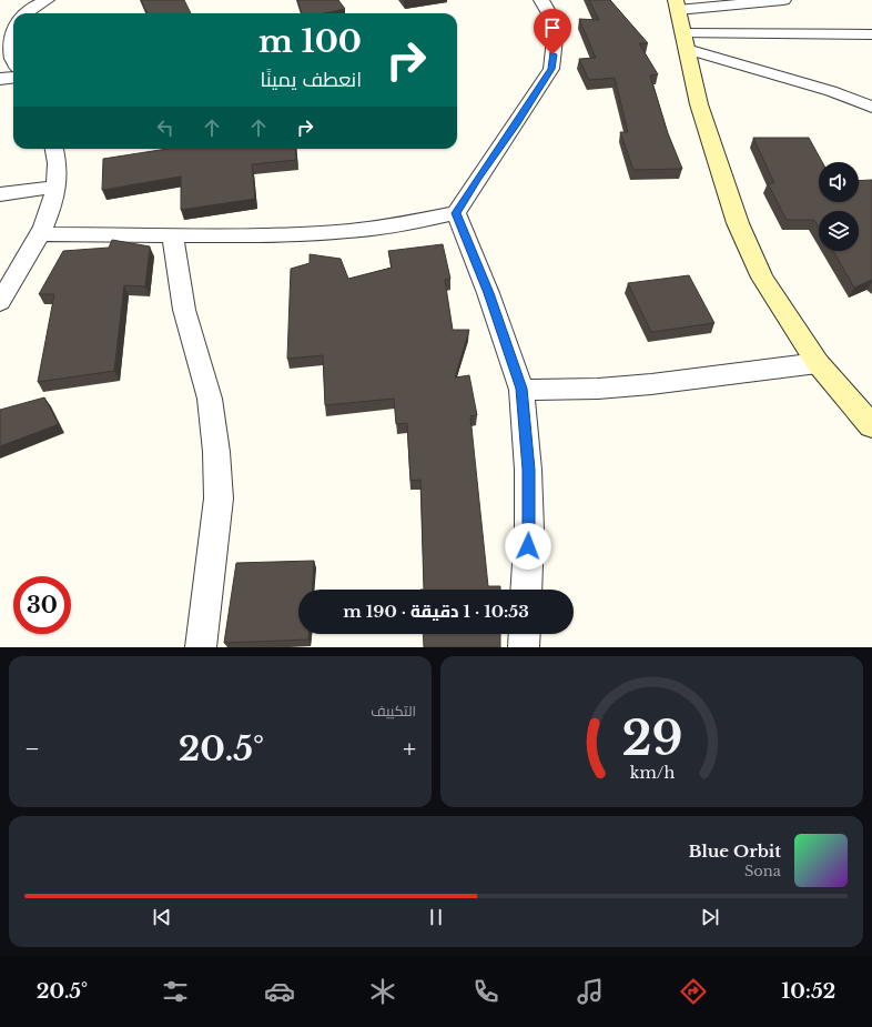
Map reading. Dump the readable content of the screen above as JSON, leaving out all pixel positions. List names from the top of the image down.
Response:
{
  "page": {
    "turn": ["100 m", "انعطف يمينًا"],
    "limit": "30",
    "trip": "10:53 · 1 دقيقة · 190 m",
    "tile": "التكييف",
    "heat": ["−", "20.5°", "+"],
    "song": ["Blue Orbit", "Sona"],
    "tabs": ["10:52", "20.5°"],
    "gauge": ["29", "km/h"]
  }
}
